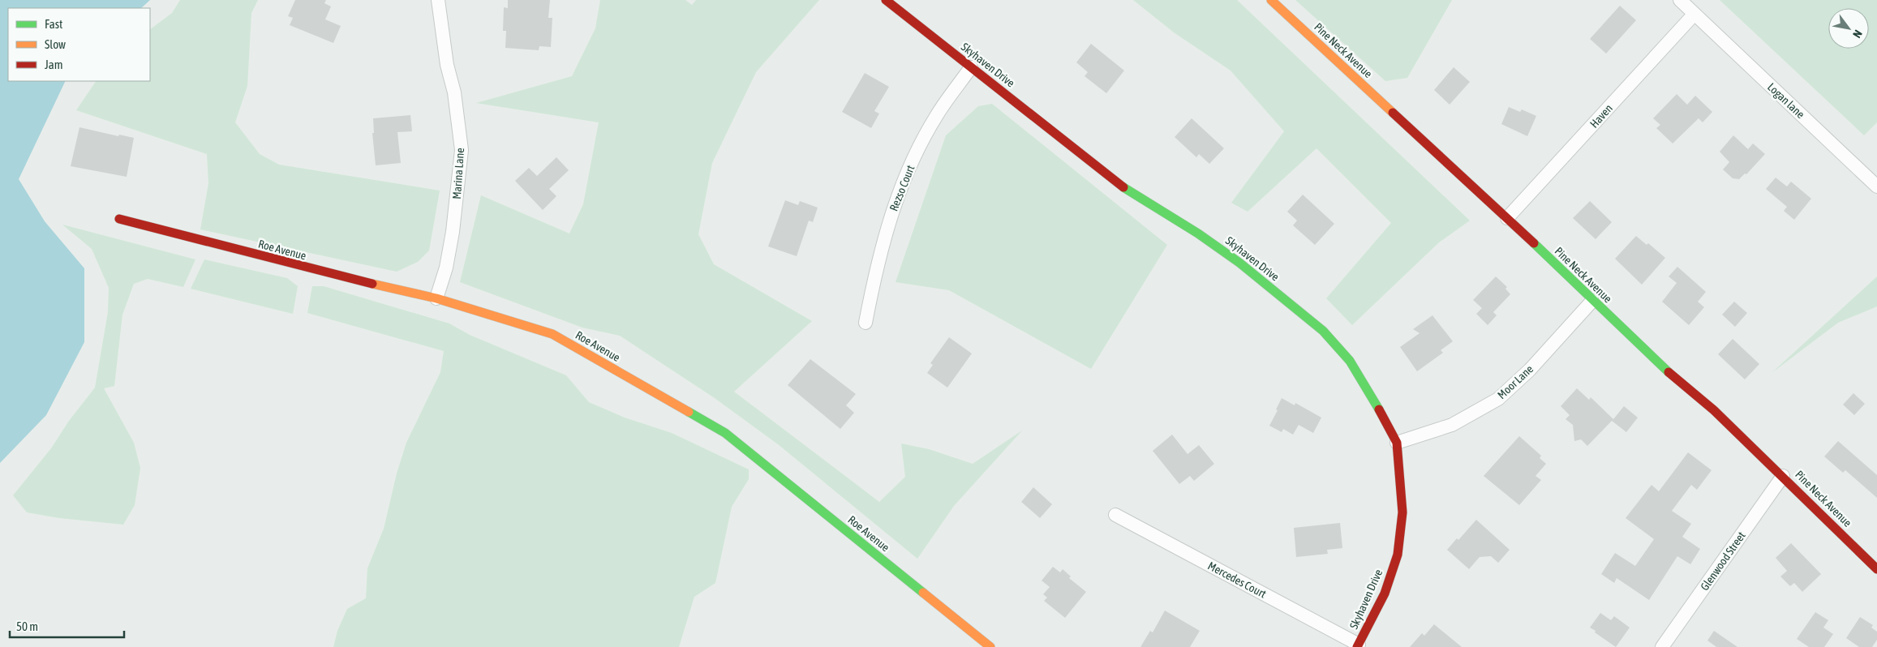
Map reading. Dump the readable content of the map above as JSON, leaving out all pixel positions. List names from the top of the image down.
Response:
{
  "streets": {
    "street": [
      "Pine Neck Avenue",
      "Skyhaven Drive",
      "Logan lane",
      "Haven",
      "Marina Lane",
      "Rezso Court",
      "Roe Avenue",
      "Moor Lane",
      "Glenwood Street",
      "Mercedes Court"
    ]
  },
  "crossings": [
    ["Pine Neck Avenue", "Haven"],
    ["Pine Neck Avenue", "Moor Lane"],
    ["Pine Neck Avenue", "Glenwood Street"],
    ["Skyhaven Drive", "Rezso Court"],
    ["Skyhaven Drive", "Moor Lane"],
    ["Skyhaven Drive", "Mercedes Court"],
    ["Logan lane", "Haven"],
    ["Marina Lane", "Roe Avenue"]
  ],
  "legend": ["Fast", "Slow", "Jam"],
  "scale_bar": "50 m",
  "north": "bottom right"
}
